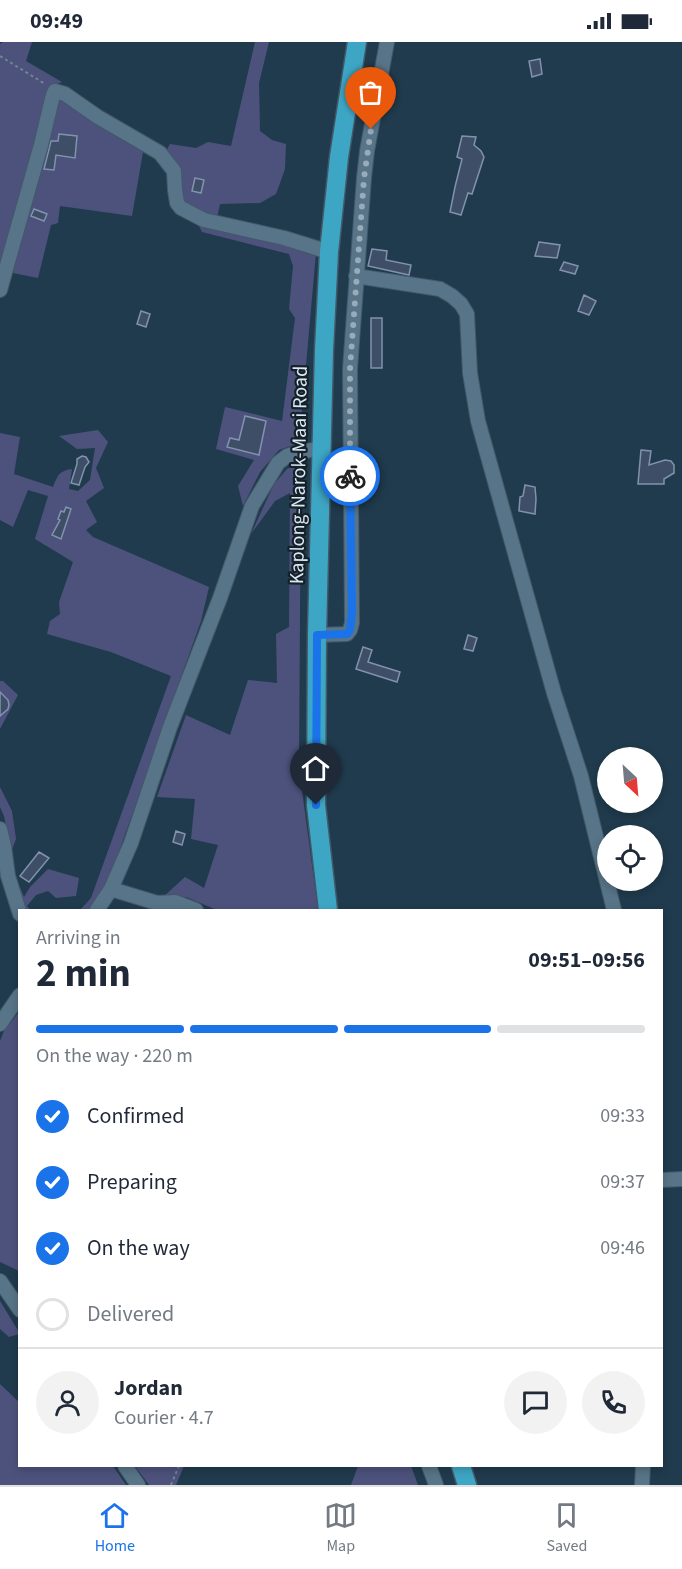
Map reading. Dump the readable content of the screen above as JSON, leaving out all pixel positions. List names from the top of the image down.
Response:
{
  "streets": {
    "highway": ["Kaplong-Narok-Maai Road"]
  },
  "north": "bottom right",
  "page": {
    "status": "09:49",
    "heading": ["2 min", "Arriving in", "09:51–09:56"],
    "panel": ["Jordan", "Courier · 4.7"],
    "bar": "On the way · 220 m",
    "list": [
      ["Confirmed", "09:33"],
      ["Preparing", "09:37"],
      ["On the way", "09:46"],
      "Delivered"
    ],
    "tabs": ["Home", "Map", "Saved"]
  }
}
